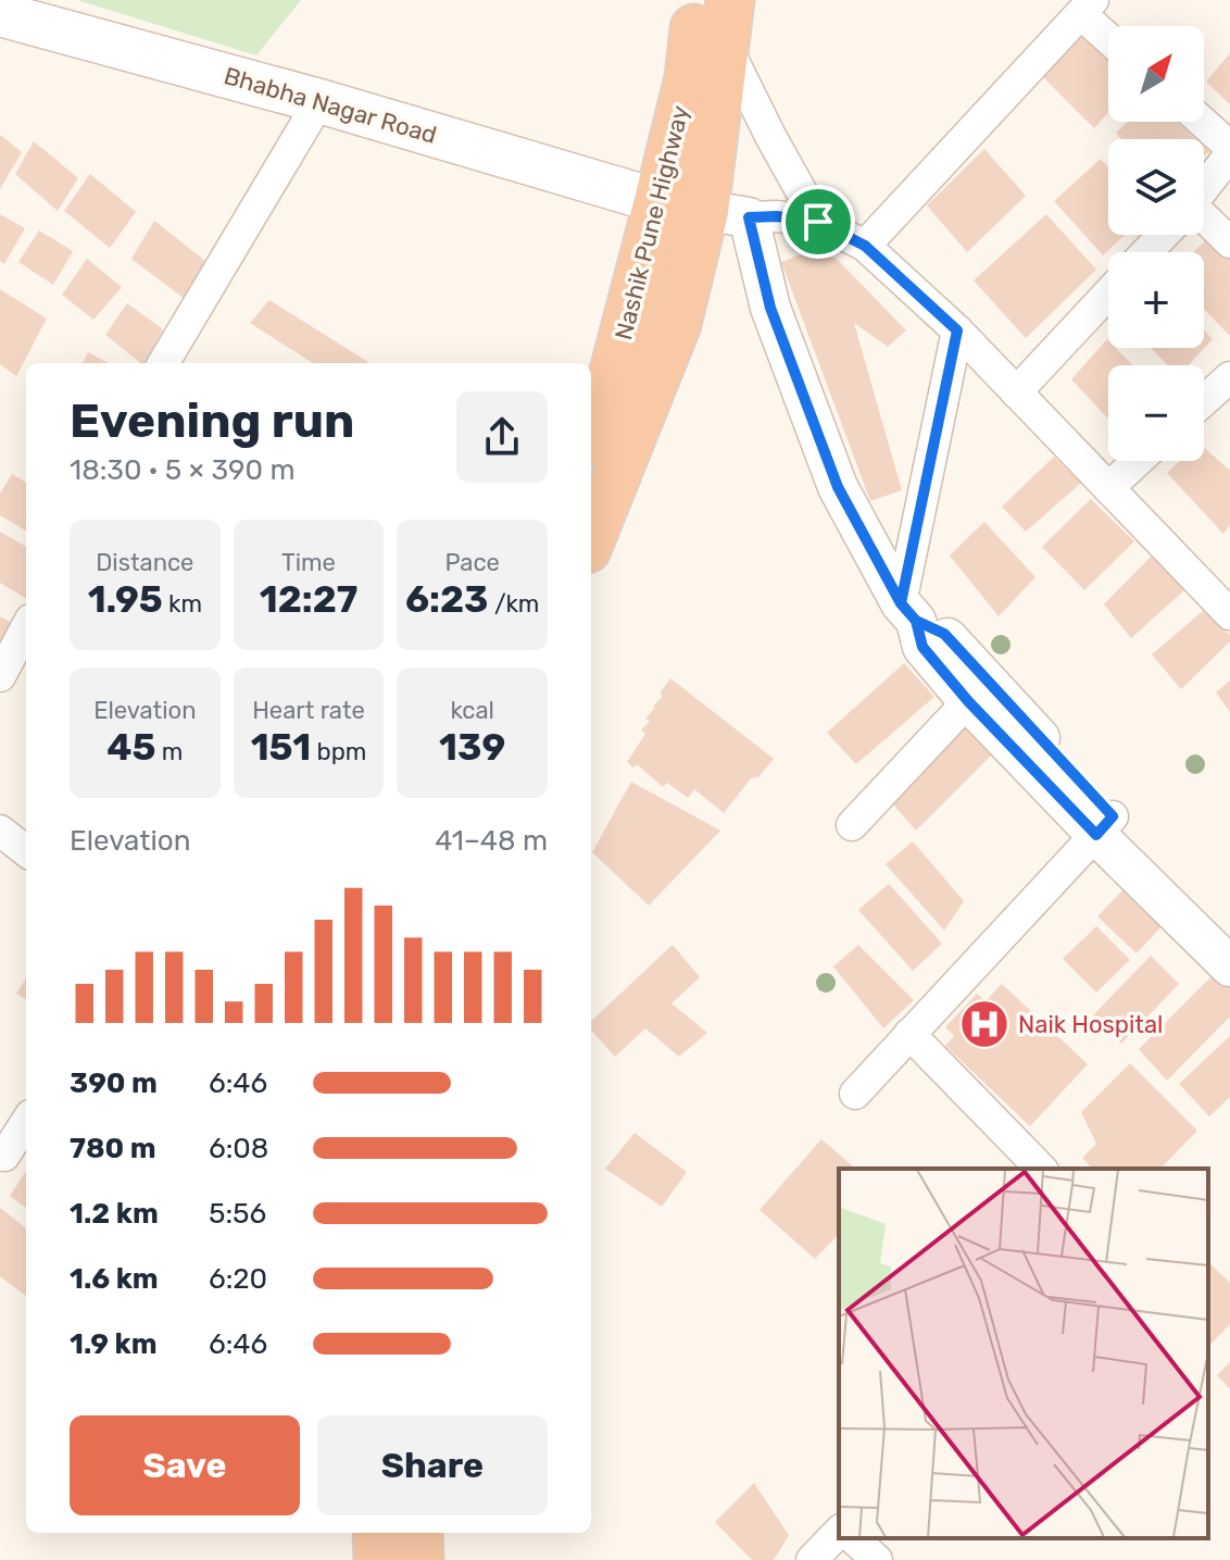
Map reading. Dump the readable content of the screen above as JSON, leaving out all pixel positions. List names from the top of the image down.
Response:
{
  "streets": {
    "highway": ["Nashik Pune Highway"],
    "main road": ["Bhabha Nagar Road"]
  },
  "crossings": [
    ["Bhabha Nagar Road", "Nashik Pune Highway"]
  ],
  "places": {
    "hospital": ["Naik Hospital"]
  },
  "north": "top right",
  "page": {
    "map_buttons": ["+", "−"],
    "heading": ["Evening run", "18:30 · 5 × 390 m"],
    "stats": [
      ["Distance", "1.95 km"],
      ["Time", "12:27"],
      ["Pace", "6:23 /km"],
      ["Elevation", "45 m"],
      ["Heart rate", "151 bpm"],
      ["kcal", "139"]
    ],
    "chart": ["Elevation", "41–48 m"],
    "list": [
      {
        "name": "390 m",
        "note": "6:46"
      },
      {
        "name": "780 m",
        "note": "6:08"
      },
      {
        "name": "1.2 km",
        "note": "5:56"
      },
      {
        "name": "1.6 km",
        "note": "6:20"
      },
      {
        "name": "1.9 km",
        "note": "6:46"
      }
    ],
    "buttons": ["Save", "Share"]
  }
}
